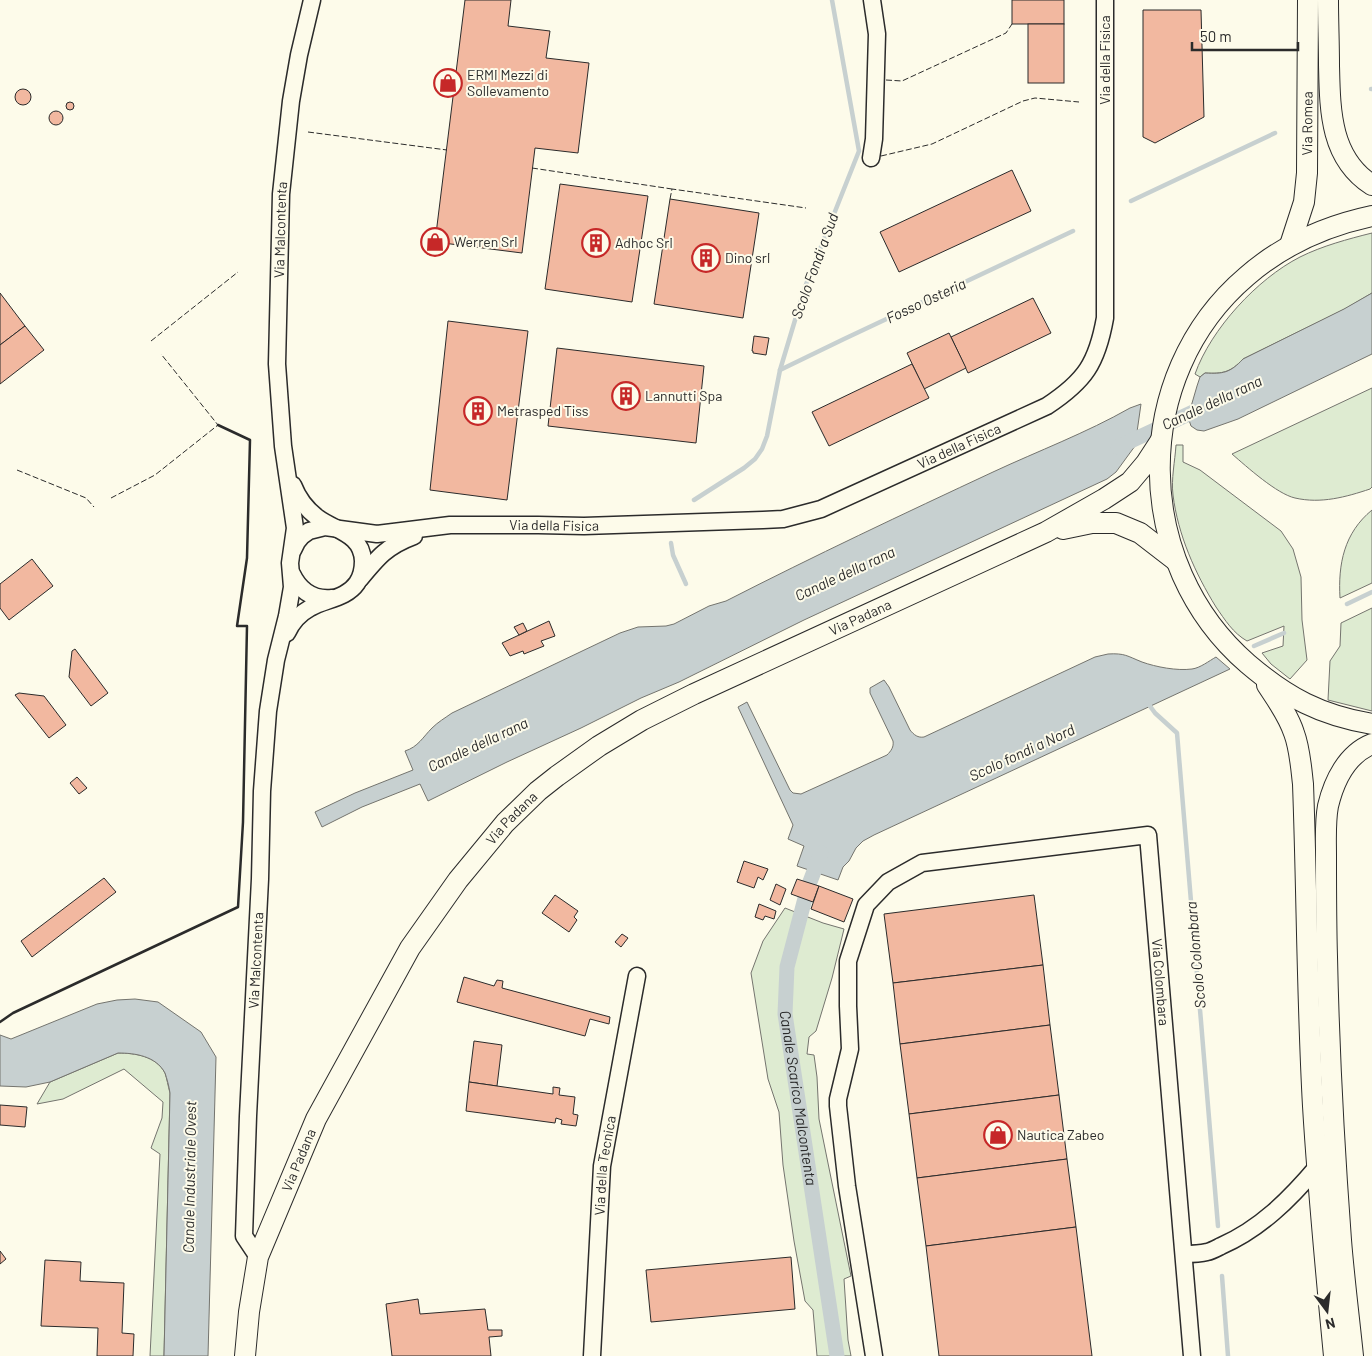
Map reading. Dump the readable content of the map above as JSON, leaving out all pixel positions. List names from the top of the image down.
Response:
{
  "streets": {
    "main road": ["Via Romea", "Via Padana"],
    "street": [
      "Via della Fisica",
      "Via Malcontenta",
      "Via Colombara",
      "Via della Tecnica"
    ]
  },
  "crossings": [
    ["Via della Fisica", "Via Malcontenta"],
    ["Via Malcontenta", "Via Padana"]
  ],
  "water": [
    "Scolo Fondi a Sud",
    "Fosso Osteria",
    "Canale della rana",
    "Scolo fondi a Nord",
    "Scolo Colombara",
    "Canale Scarico Malcontenta",
    "Canale Industriale Ovest"
  ],
  "places": {
    "shop": ["ERMI Mezzi di Sollevamento", "Werren Srl", "Nautica Zabeo"],
    "building": [
      "Adhoc Srl",
      "Dino srl",
      "Lannutti Spa",
      "Metrasped Tiss"
    ]
  },
  "scale_bar": "50 m",
  "north": "bottom"
}
